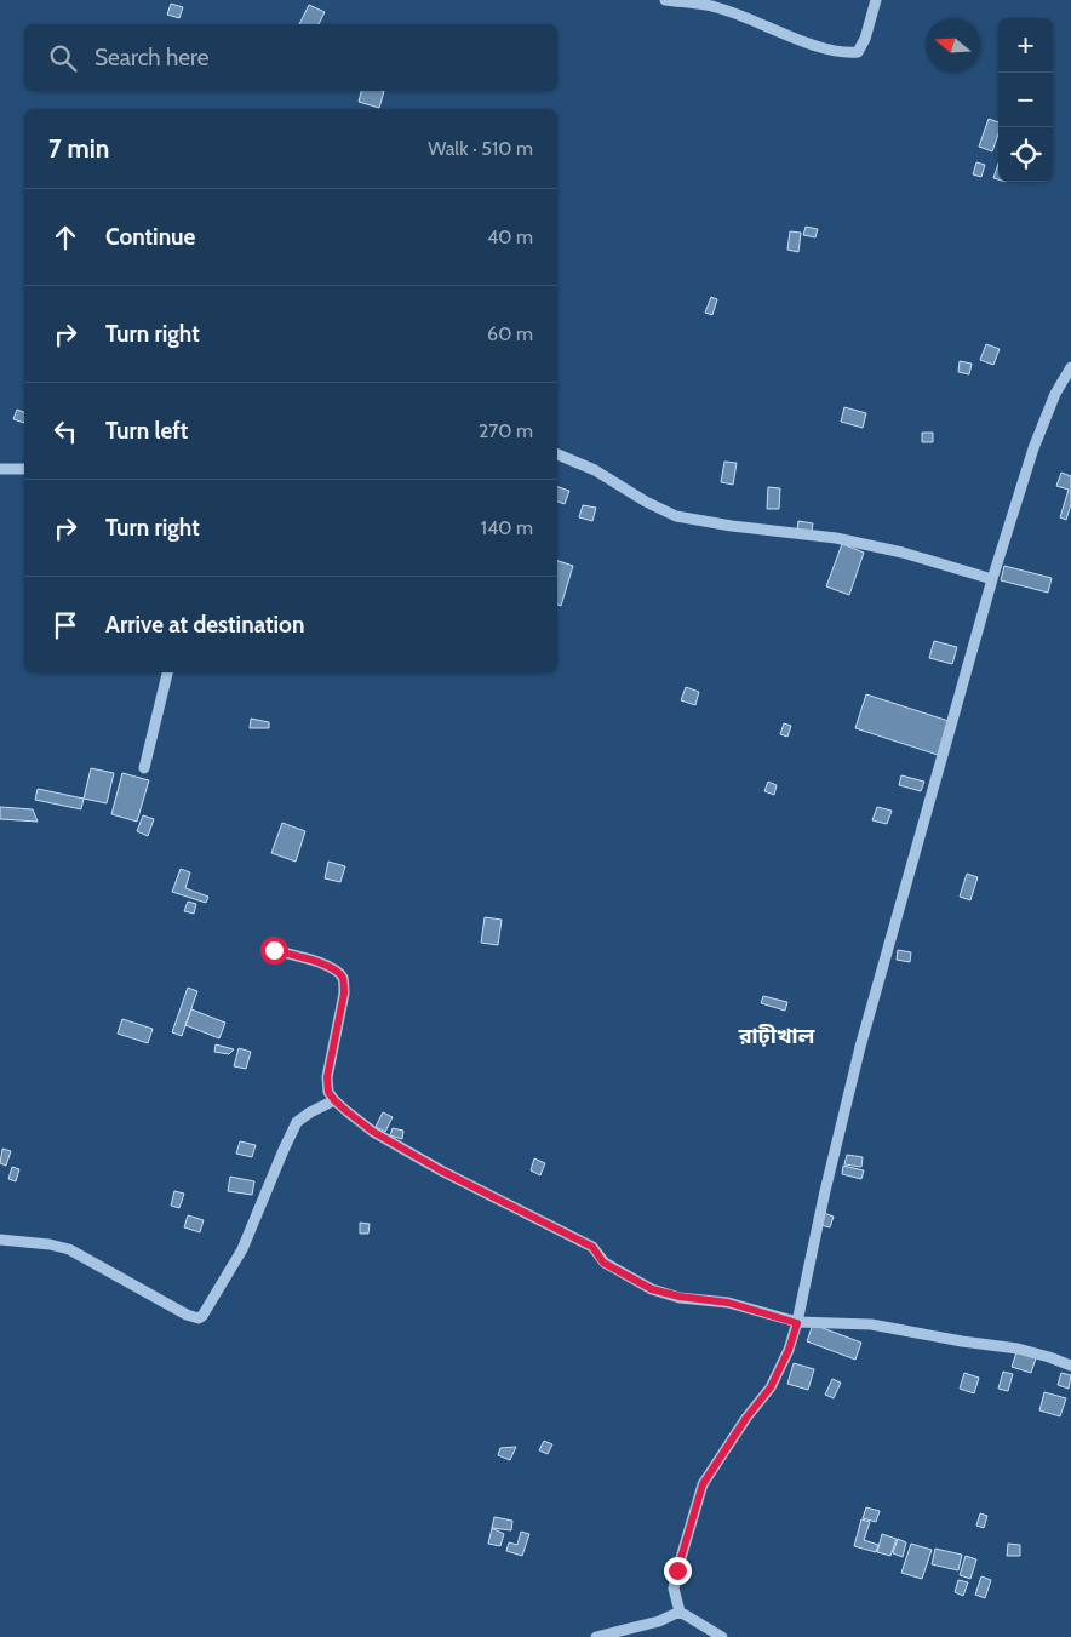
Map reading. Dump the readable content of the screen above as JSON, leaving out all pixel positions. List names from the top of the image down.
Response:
{
  "districts": ["রাঢ়ীখাল"],
  "north": "left",
  "page": {
    "map_buttons": ["+", "−"],
    "search": "Search here",
    "heading": ["7 min", "Walk · 510 m"],
    "list": [
      ["Continue", "40 m"],
      ["Turn right", "60 m"],
      ["Turn left", "270 m"],
      ["Turn right", "140 m"],
      "Arrive at destination"
    ]
  }
}
